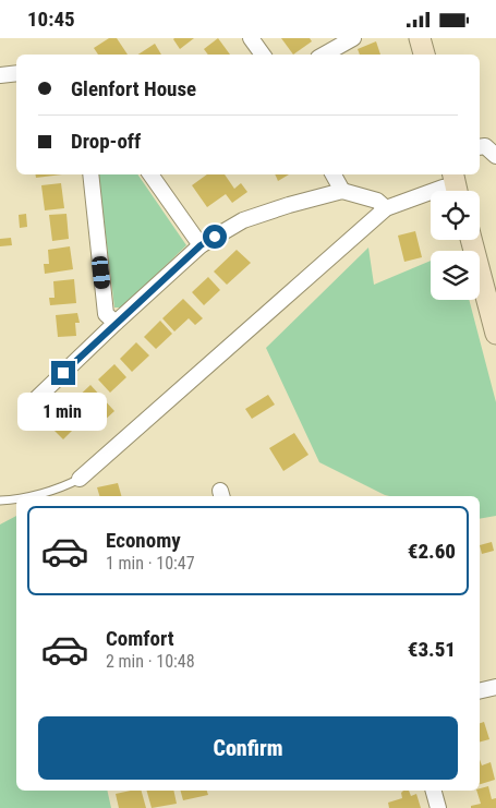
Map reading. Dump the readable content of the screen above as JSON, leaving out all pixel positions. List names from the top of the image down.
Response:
{
  "page": {
    "status": "10:45",
    "banner": ["Glenfort House", "Drop-off"],
    "bubble": "1 min",
    "list": [
      {
        "name": "Economy",
        "note": "1 min · 10:47",
        "value": "€2.60"
      },
      {
        "name": "Comfort",
        "note": "2 min · 10:48",
        "value": "€3.51"
      }
    ],
    "buttons": "Confirm"
  }
}
